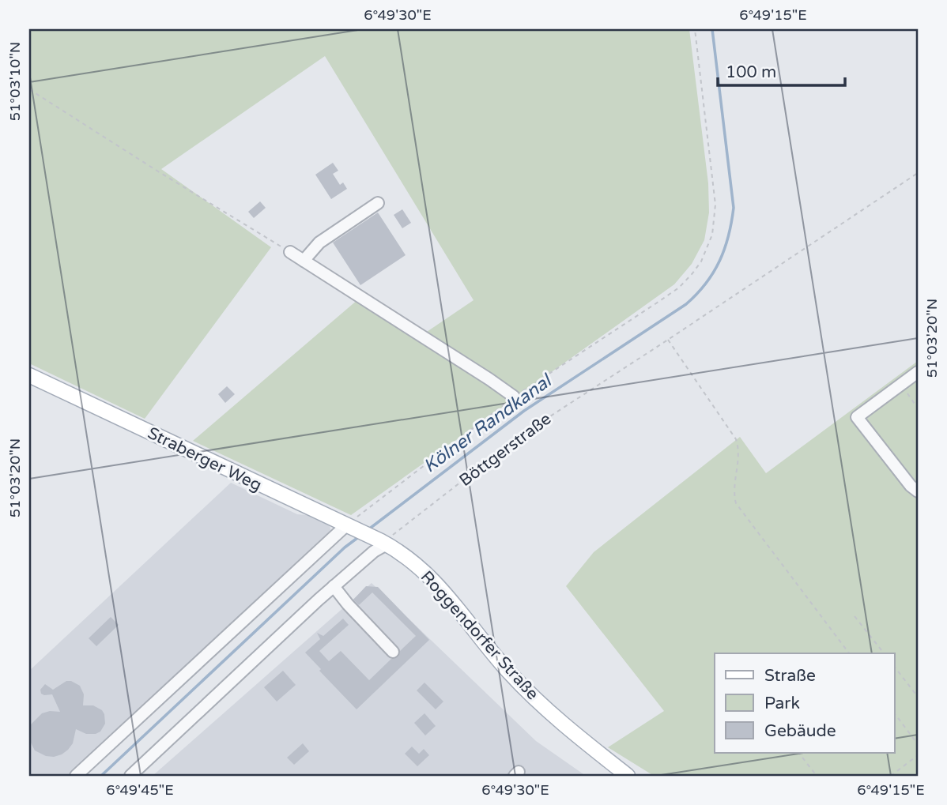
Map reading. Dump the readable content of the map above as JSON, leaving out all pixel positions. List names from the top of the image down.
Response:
{
  "streets": {
    "main road": ["Straberger Weg", "Roggendorfer Straße"],
    "path": ["Böttgerstraße"]
  },
  "crossings": [
    ["Böttgerstraße", "Straberger Weg"],
    ["Böttgerstraße", "Roggendorfer Straße"],
    ["Straberger Weg", "Roggendorfer Straße"]
  ],
  "water": ["Kölner Randkanal"],
  "legend": ["Straße", "Park", "Gebäude"],
  "scale_bar": "100 m",
  "coordinates": [
    "6°49'30\"E",
    "6°49'15\"E",
    "51°03'10\"N",
    "51°03'20\"N",
    "6°49'45\"E"
  ]
}
